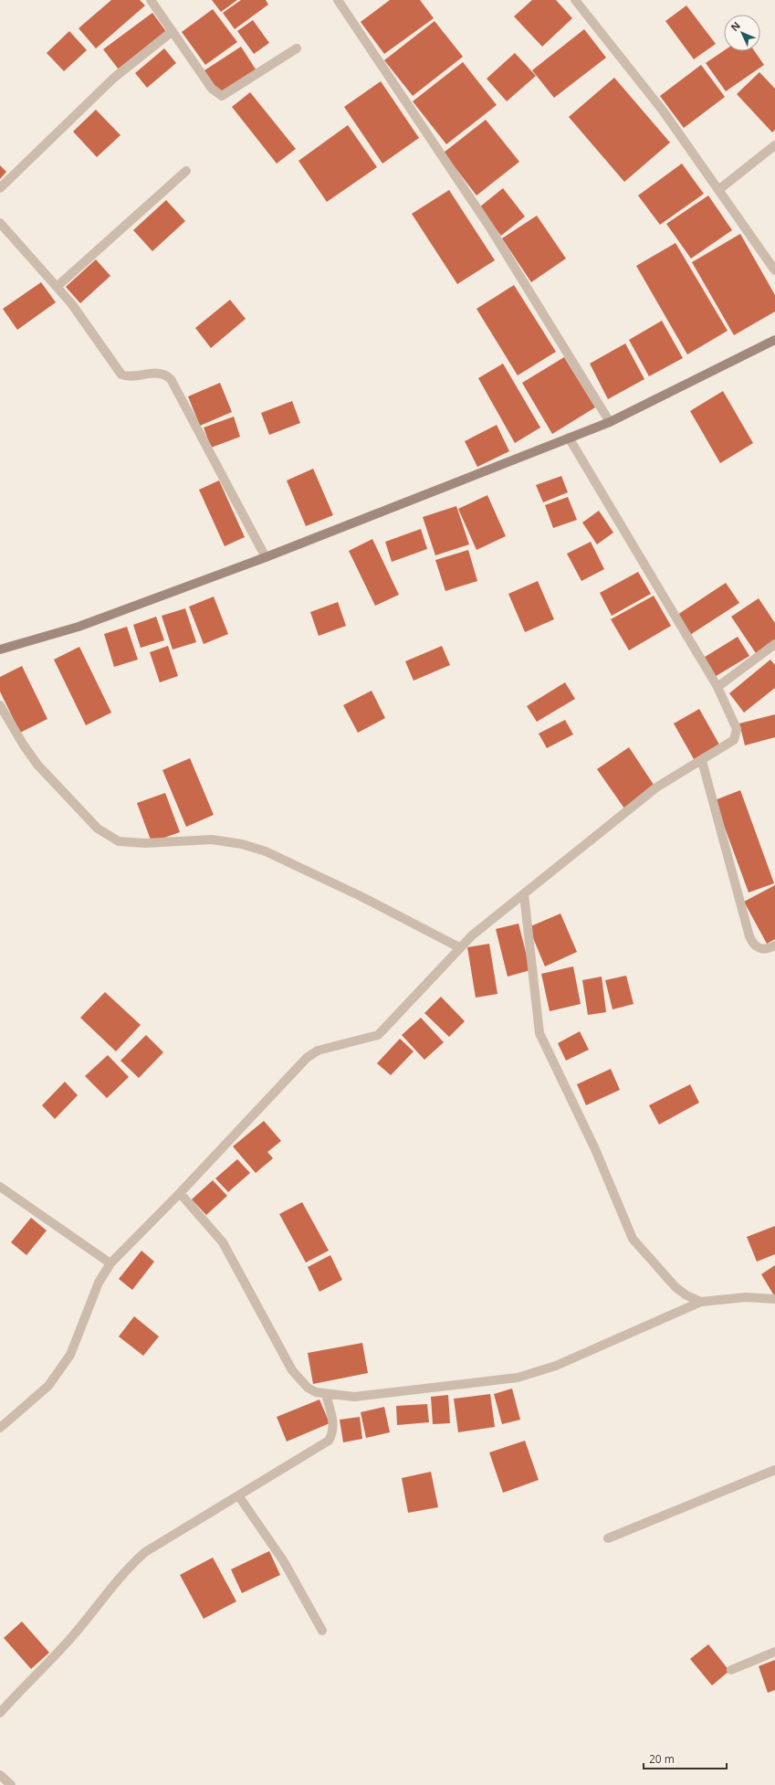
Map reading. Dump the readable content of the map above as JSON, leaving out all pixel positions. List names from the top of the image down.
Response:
{
  "scale_bar": "20 m",
  "north": "top left"
}
